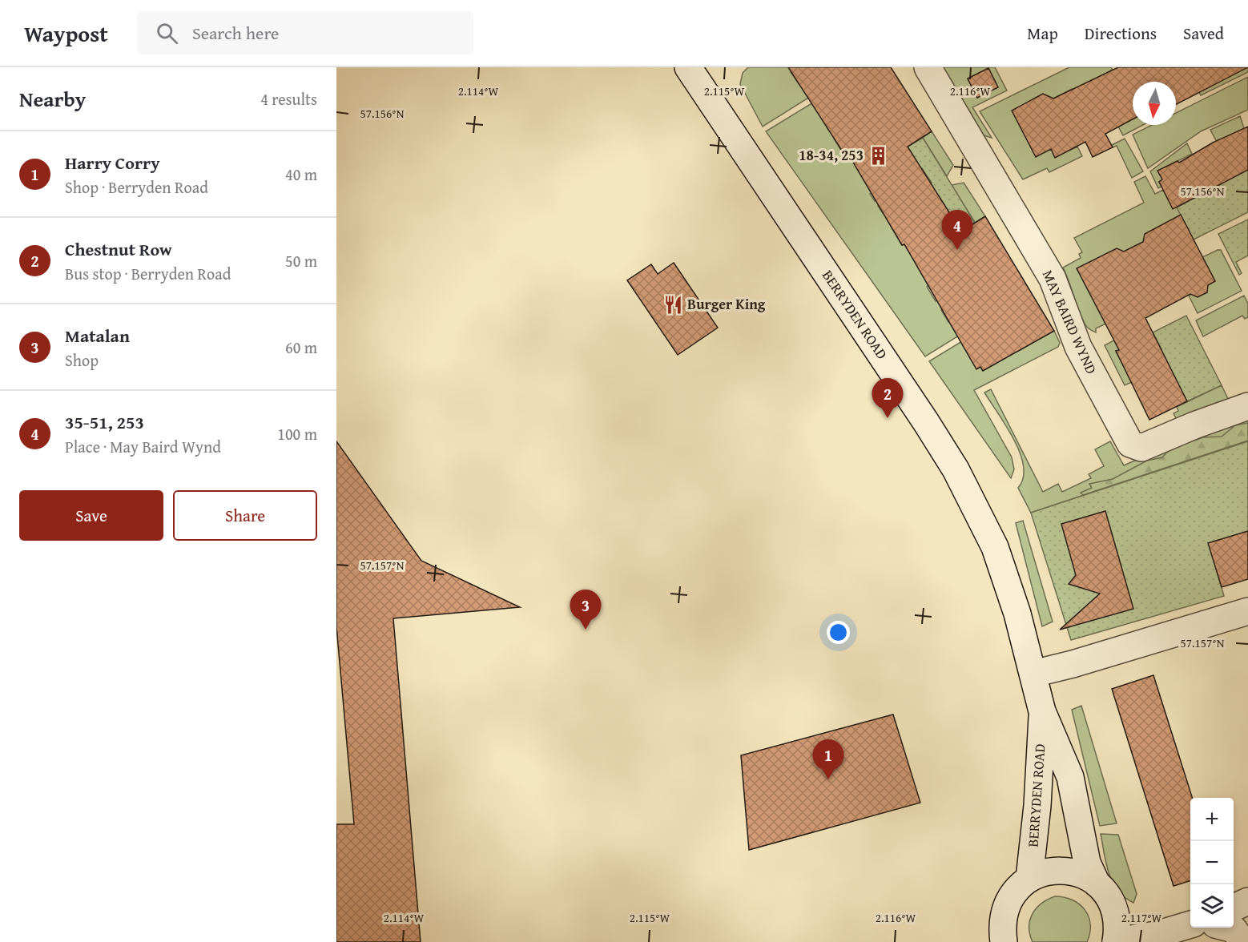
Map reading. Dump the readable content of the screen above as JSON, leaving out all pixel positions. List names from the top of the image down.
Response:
{
  "streets": {
    "main road": ["BERRYDEN ROAD", "MAY BAIRD WYND"]
  },
  "places": {
    "building": ["18-34, 253"],
    "restaurant": ["Burger King"]
  },
  "north": "bottom",
  "page": {
    "header": "Waypost",
    "search": "Search here",
    "nav": ["Map", "Directions", "Saved"],
    "heading": ["Nearby", "4 results"],
    "list": [
      {
        "mark": "1",
        "name": "Harry Corry",
        "note": "Shop · Berryden Road",
        "value": "40 m"
      },
      {
        "mark": "2",
        "name": "Chestnut Row",
        "note": "Bus stop · Berryden Road",
        "value": "50 m"
      },
      {
        "mark": "3",
        "name": "Matalan",
        "note": "Shop",
        "value": "60 m"
      },
      {
        "mark": "4",
        "name": "35-51, 253",
        "note": "Place · May Baird Wynd",
        "value": "100 m"
      }
    ],
    "pins": [
      "4",
      "2",
      "3",
      "1"
    ],
    "buttons": ["Save", "Share"],
    "map_buttons": ["+", "−"]
  },
  "coordinates": [
    "2.114°W",
    "2.115°W",
    "2.116°W",
    "57.156°N",
    "57.157°N",
    "2.117°W"
  ]
}
